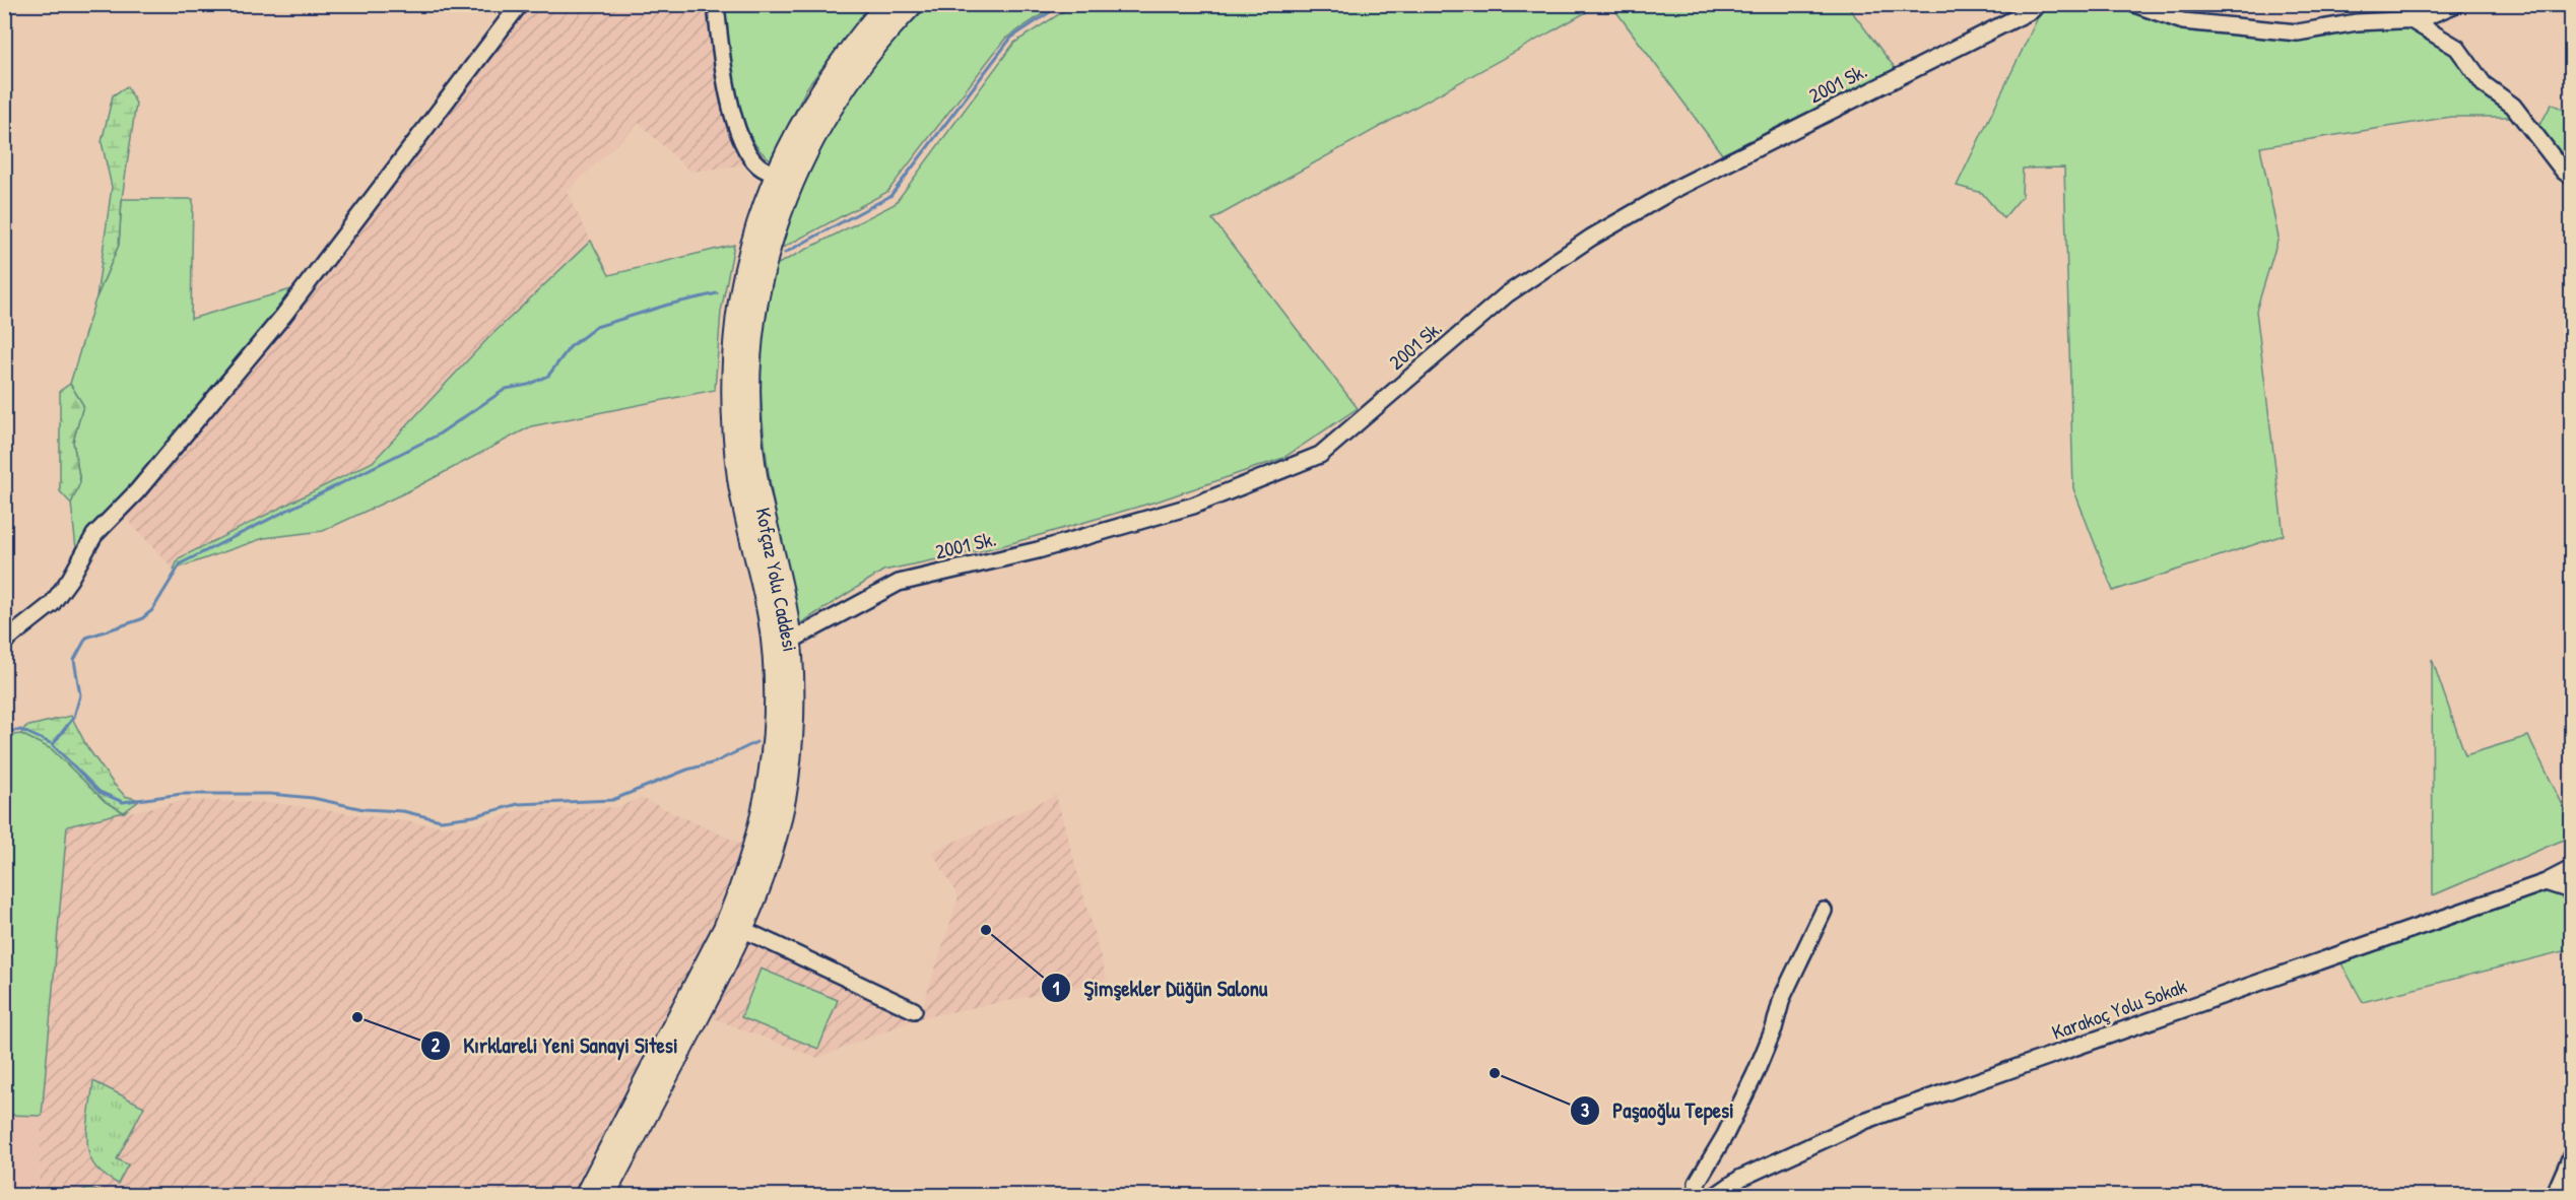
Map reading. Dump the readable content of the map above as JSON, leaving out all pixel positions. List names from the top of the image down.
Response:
{
  "streets": {
    "main road": ["Kofçaz Yolu Caddesi"],
    "street": ["2001 Sk.", "Karakoç Yolu Sokak"]
  },
  "crossings": [
    ["2001 Sk.", "Kofçaz Yolu Caddesi"]
  ],
  "places": ["Şimşekler Düğün Salonu", "Kırklareli Yeni Sanayi Sitesi", "Paşaoğlu Tepesi"]
}
